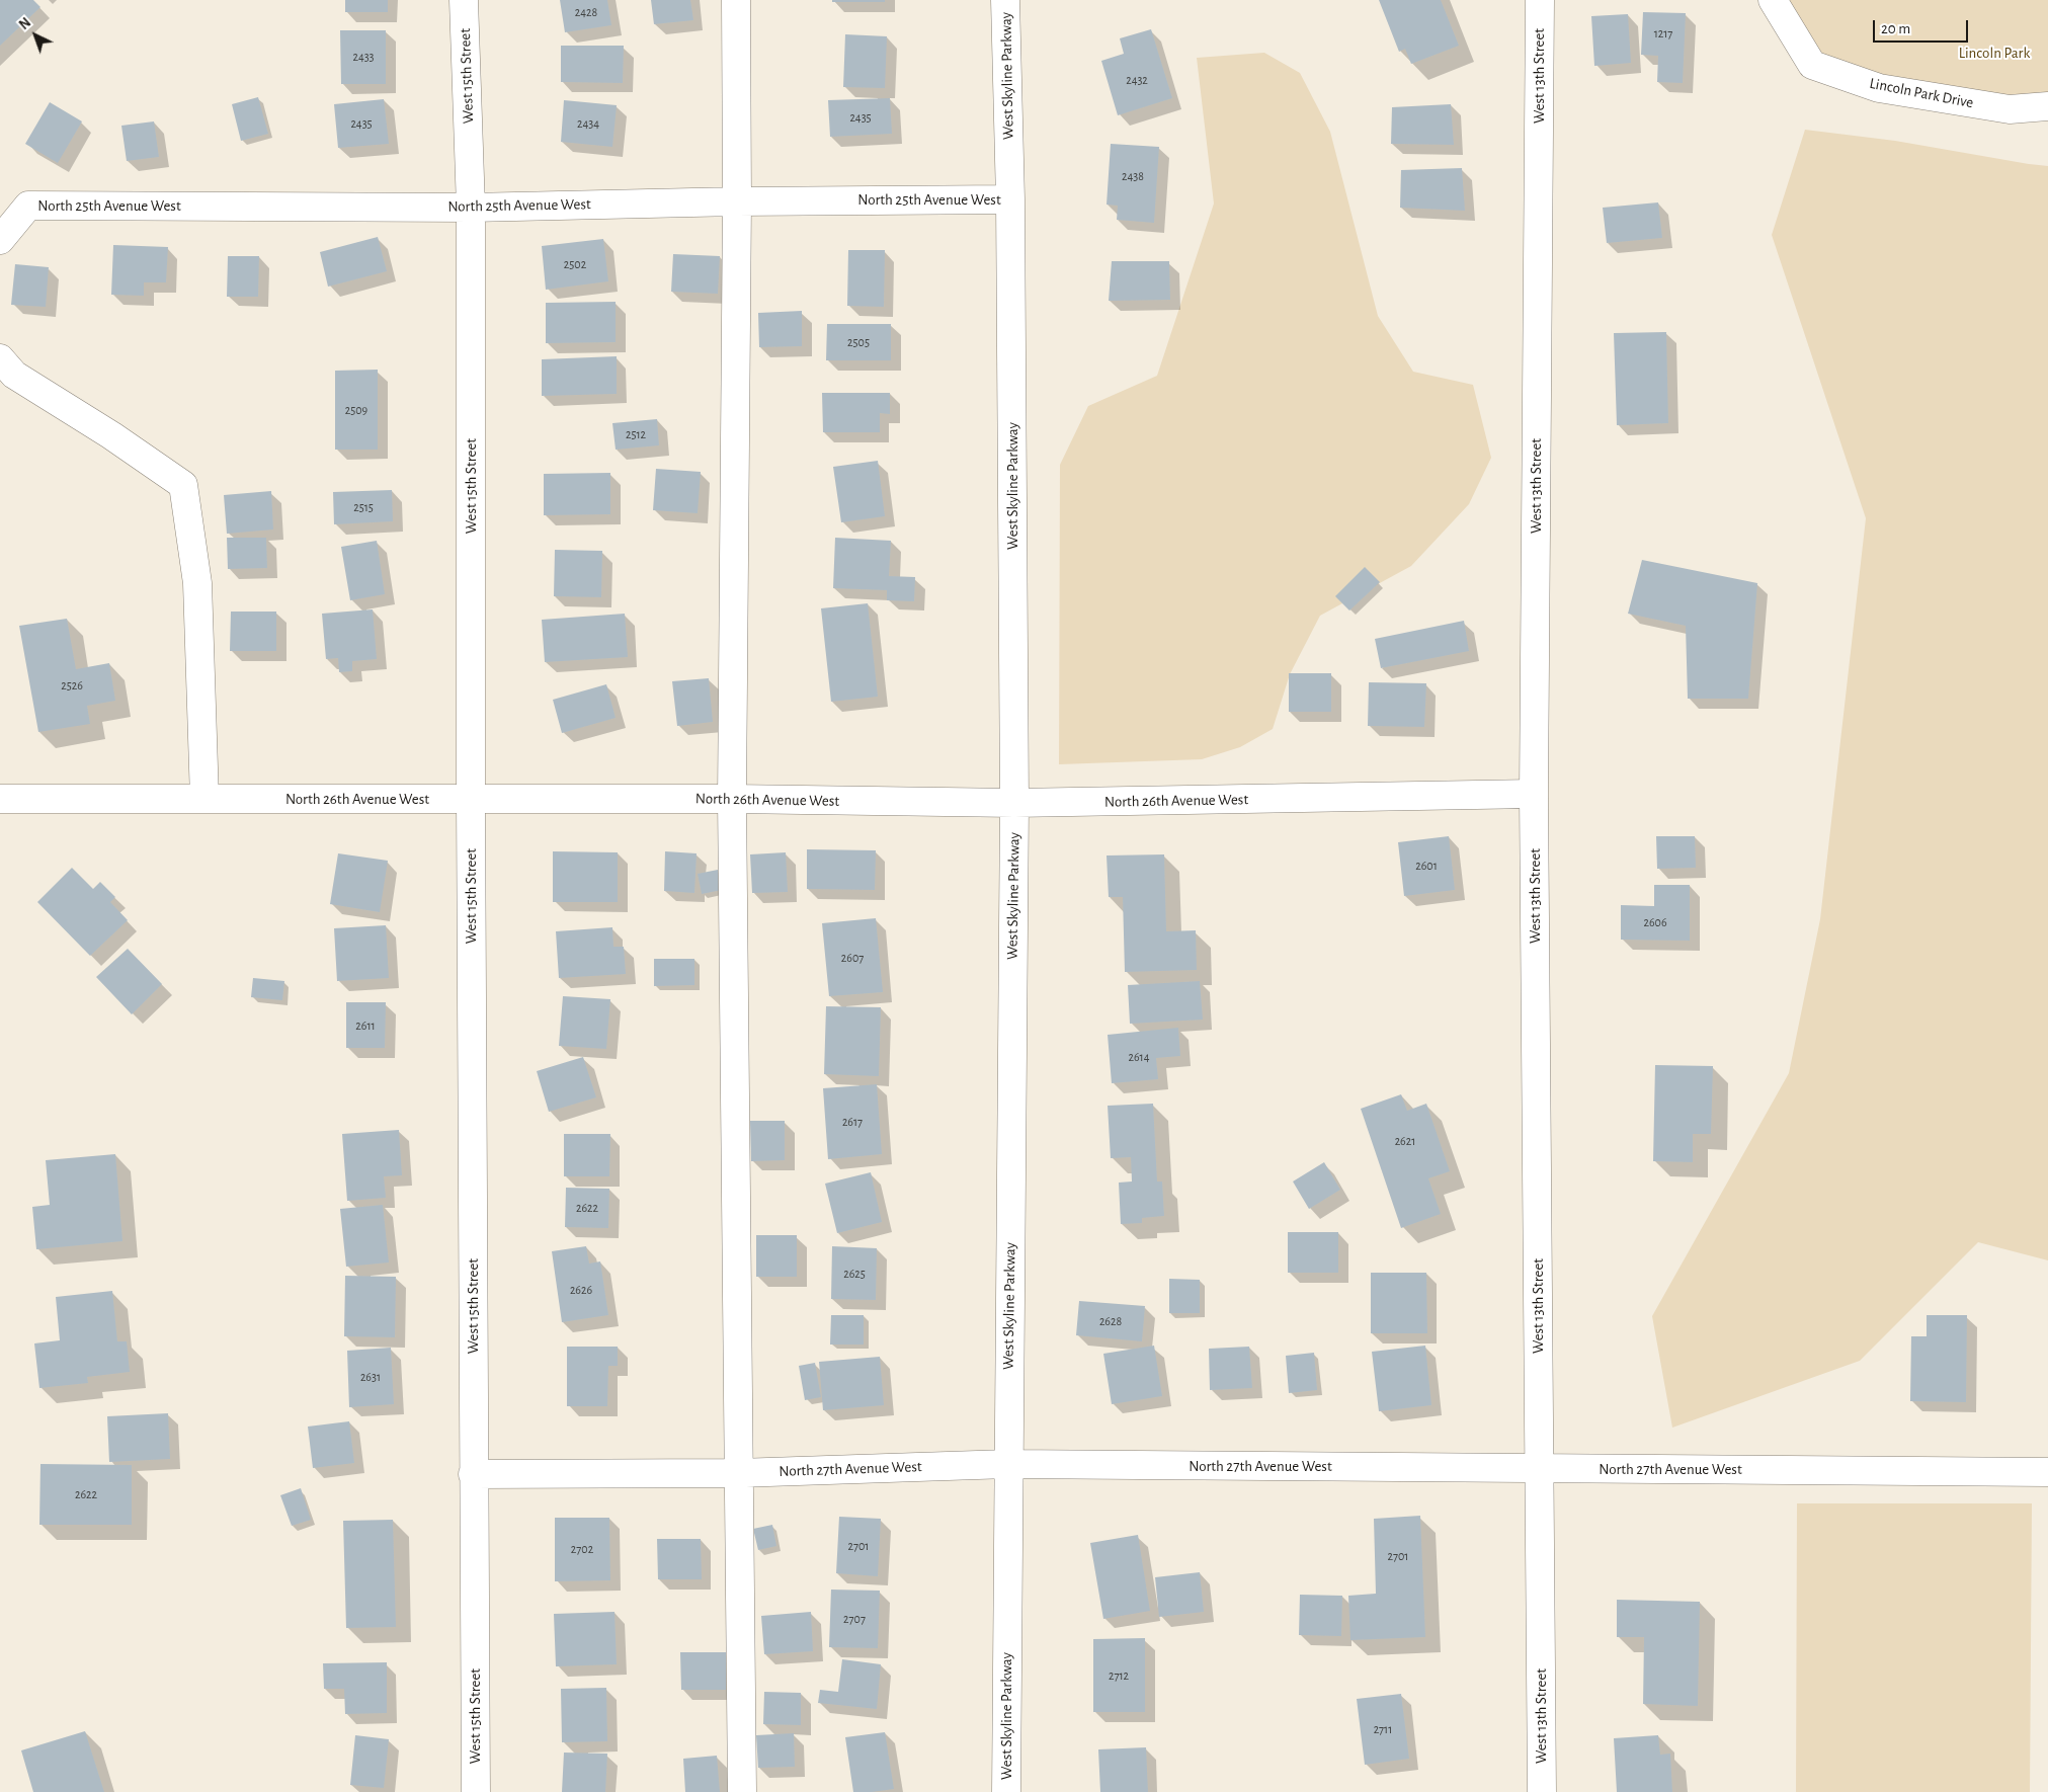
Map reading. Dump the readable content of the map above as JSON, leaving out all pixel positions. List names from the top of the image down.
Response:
{
  "streets": {
    "street": [
      "West 15th Street",
      "West Skyline Parkway",
      "West 13th Street",
      "Lincoln Park Drive",
      "North 25th Avenue West",
      "North 26th Avenue West",
      "North 27th Avenue West"
    ]
  },
  "crossings": [
    ["West 15th Street", "North 25th Avenue West"],
    ["West 15th Street", "North 26th Avenue West"],
    ["West 15th Street", "North 27th Avenue West"],
    ["West Skyline Parkway", "North 25th Avenue West"],
    ["West Skyline Parkway", "North 26th Avenue West"],
    ["West Skyline Parkway", "North 27th Avenue West"],
    ["West 13th Street", "North 26th Avenue West"],
    ["West 13th Street", "North 27th Avenue West"]
  ],
  "parks": ["Lincoln Park"],
  "house_numbers": [
    "2428",
    "1217",
    "2433",
    "2432",
    "2435",
    "2435",
    "2434",
    "2438",
    "2502",
    "2505",
    "2509",
    "2512",
    "2515",
    "2526",
    "2601",
    "2606",
    "2607",
    "2611",
    "2614",
    "2617",
    "2621",
    "2622",
    "2625",
    "2626",
    "2628",
    "2631",
    "2622",
    "2701",
    "2702",
    "2701",
    "2707",
    "2712",
    "2711"
  ],
  "scale_bar": "20 m",
  "north": "top left"
}
